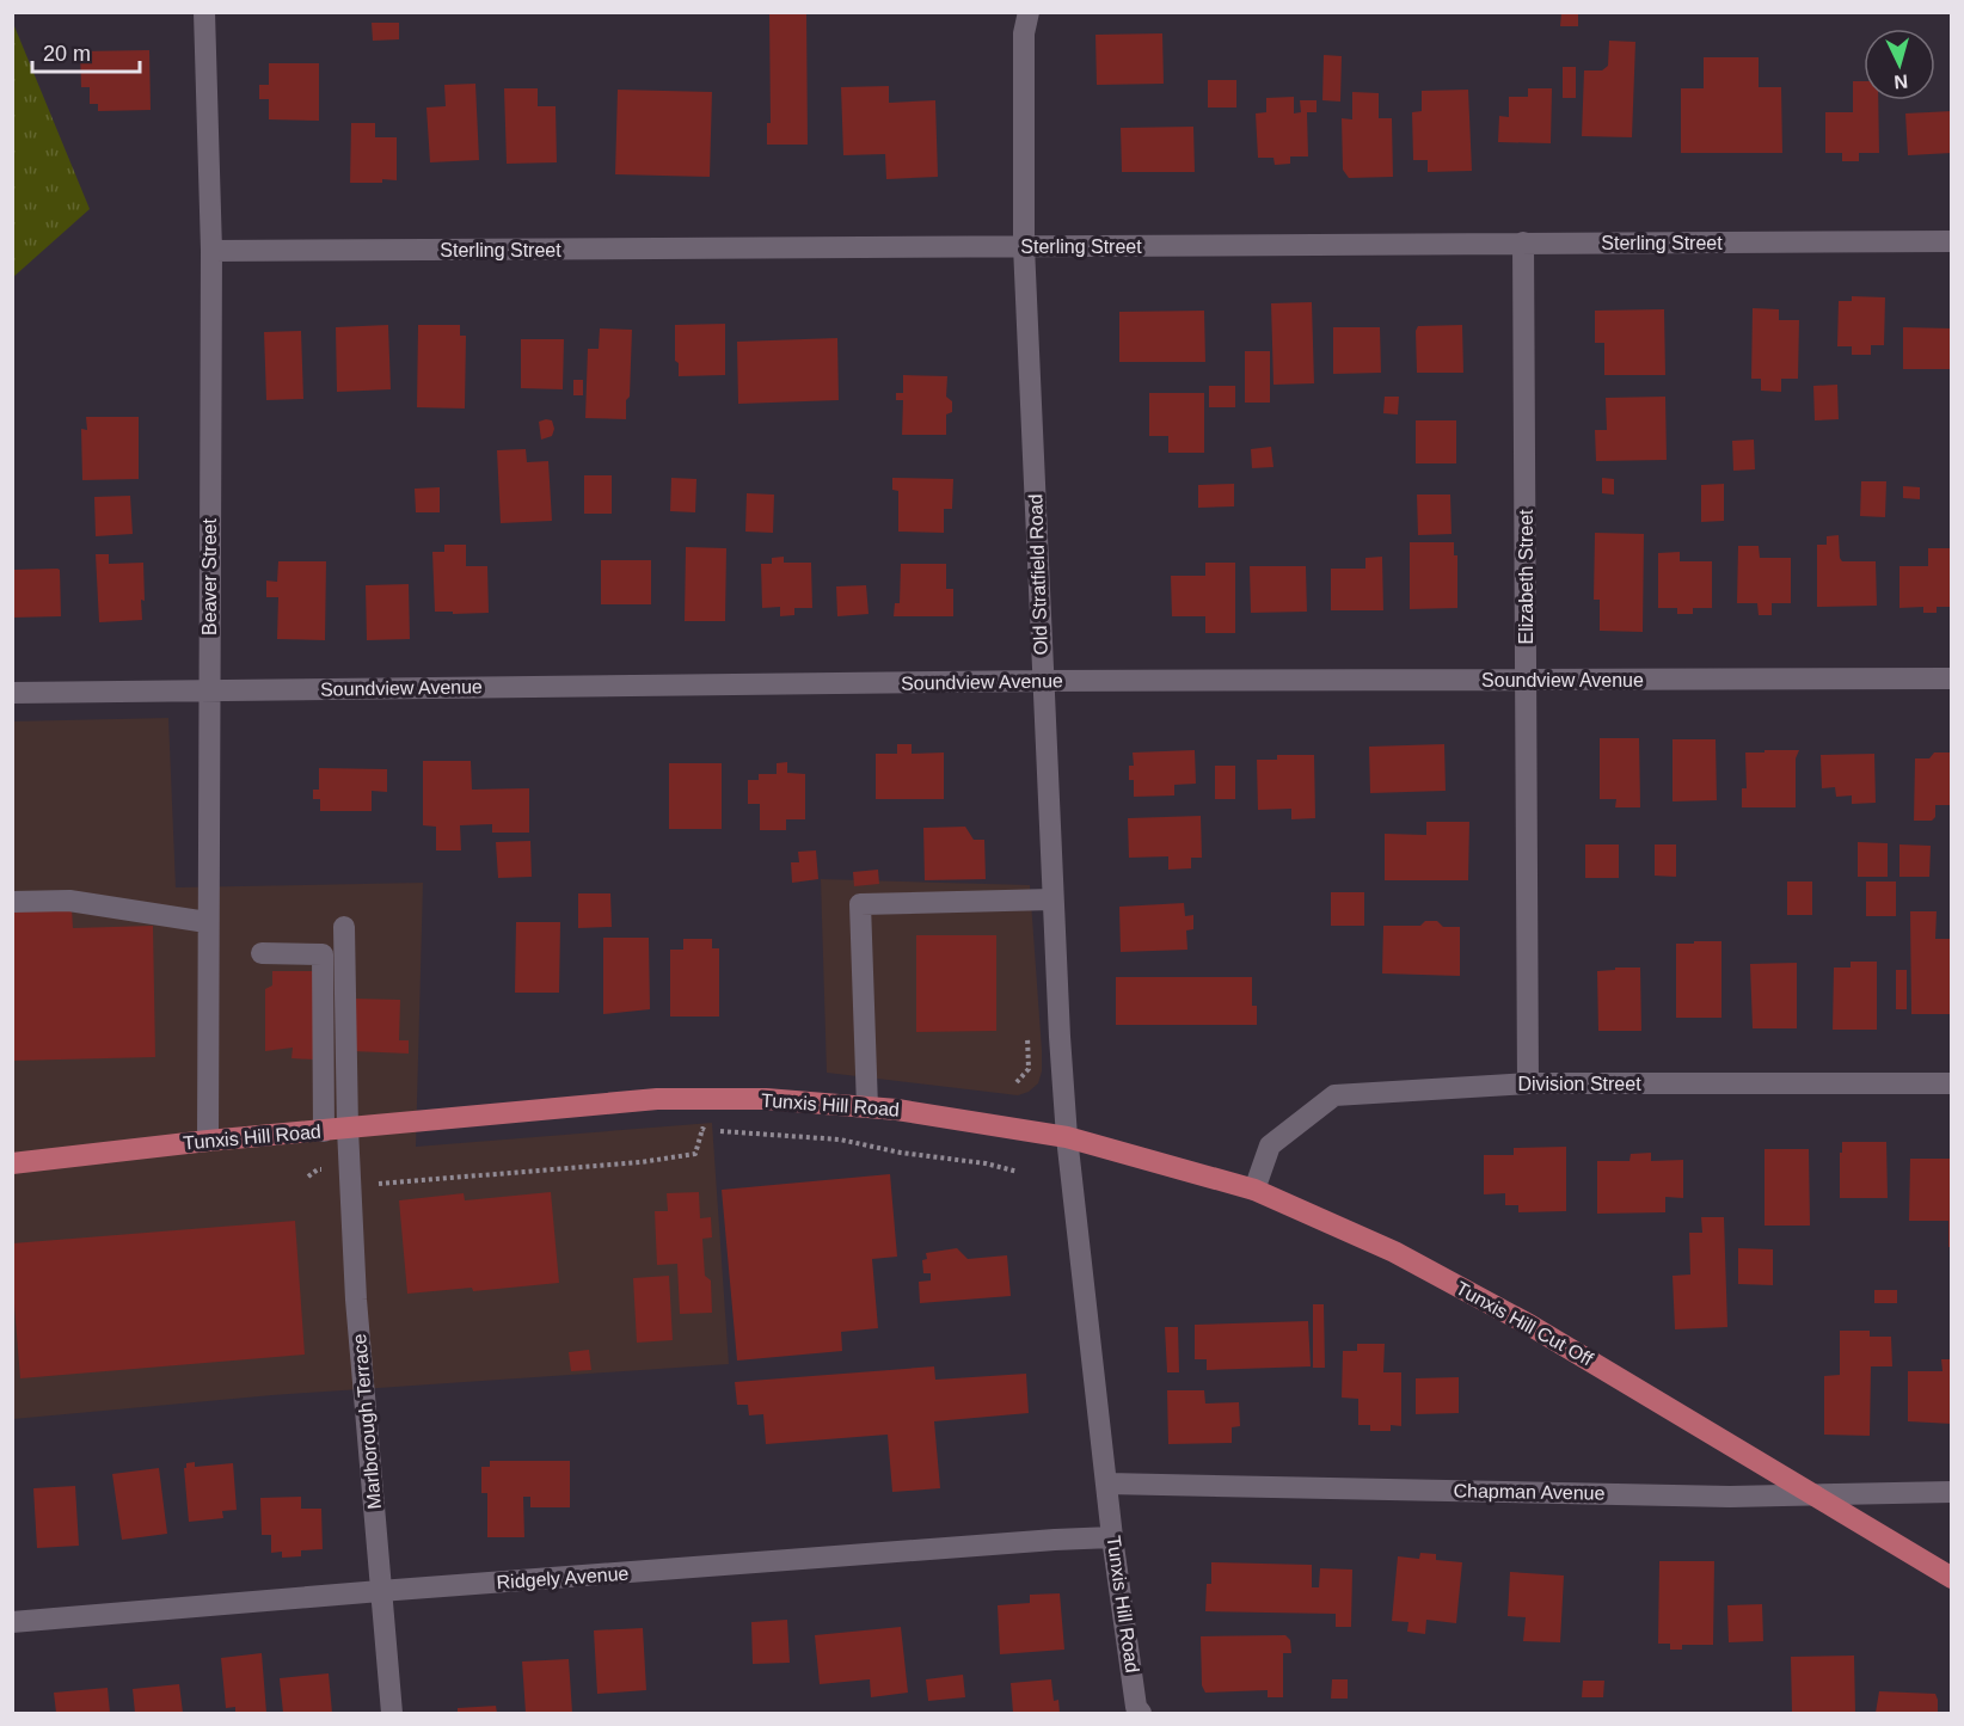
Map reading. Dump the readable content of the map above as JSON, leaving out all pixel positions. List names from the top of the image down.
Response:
{
  "streets": {
    "main road": ["Tunxis Hill Road", "Tunxis Hill Cut Off"],
    "street": [
      "Sterling Street",
      "Old Stratfield Road",
      "Beaver Street",
      "Elizabeth Street",
      "Soundview Avenue",
      "Division Street",
      "Marlborough Terrace",
      "Chapman Avenue",
      "Ridgely Avenue"
    ]
  },
  "crossings": [
    ["Sterling Street", "Old Stratfield Road"],
    ["Sterling Street", "Beaver Street"],
    ["Sterling Street", "Elizabeth Street"],
    ["Old Stratfield Road", "Soundview Avenue"],
    ["Old Stratfield Road", "Tunxis Hill Road"],
    ["Old Stratfield Road", "Tunxis Hill Cut Off"],
    ["Beaver Street", "Soundview Avenue"],
    ["Beaver Street", "Tunxis Hill Road"],
    ["Elizabeth Street", "Soundview Avenue"],
    ["Elizabeth Street", "Division Street"],
    ["Division Street", "Tunxis Hill Cut Off"],
    ["Tunxis Hill Road", "Tunxis Hill Cut Off"],
    ["Tunxis Hill Road", "Marlborough Terrace"],
    ["Tunxis Hill Road", "Chapman Avenue"],
    ["Tunxis Hill Road", "Ridgely Avenue"],
    ["Tunxis Hill Cut Off", "Chapman Avenue"],
    ["Marlborough Terrace", "Ridgely Avenue"]
  ],
  "scale_bar": "20 m",
  "north": "bottom"
}
